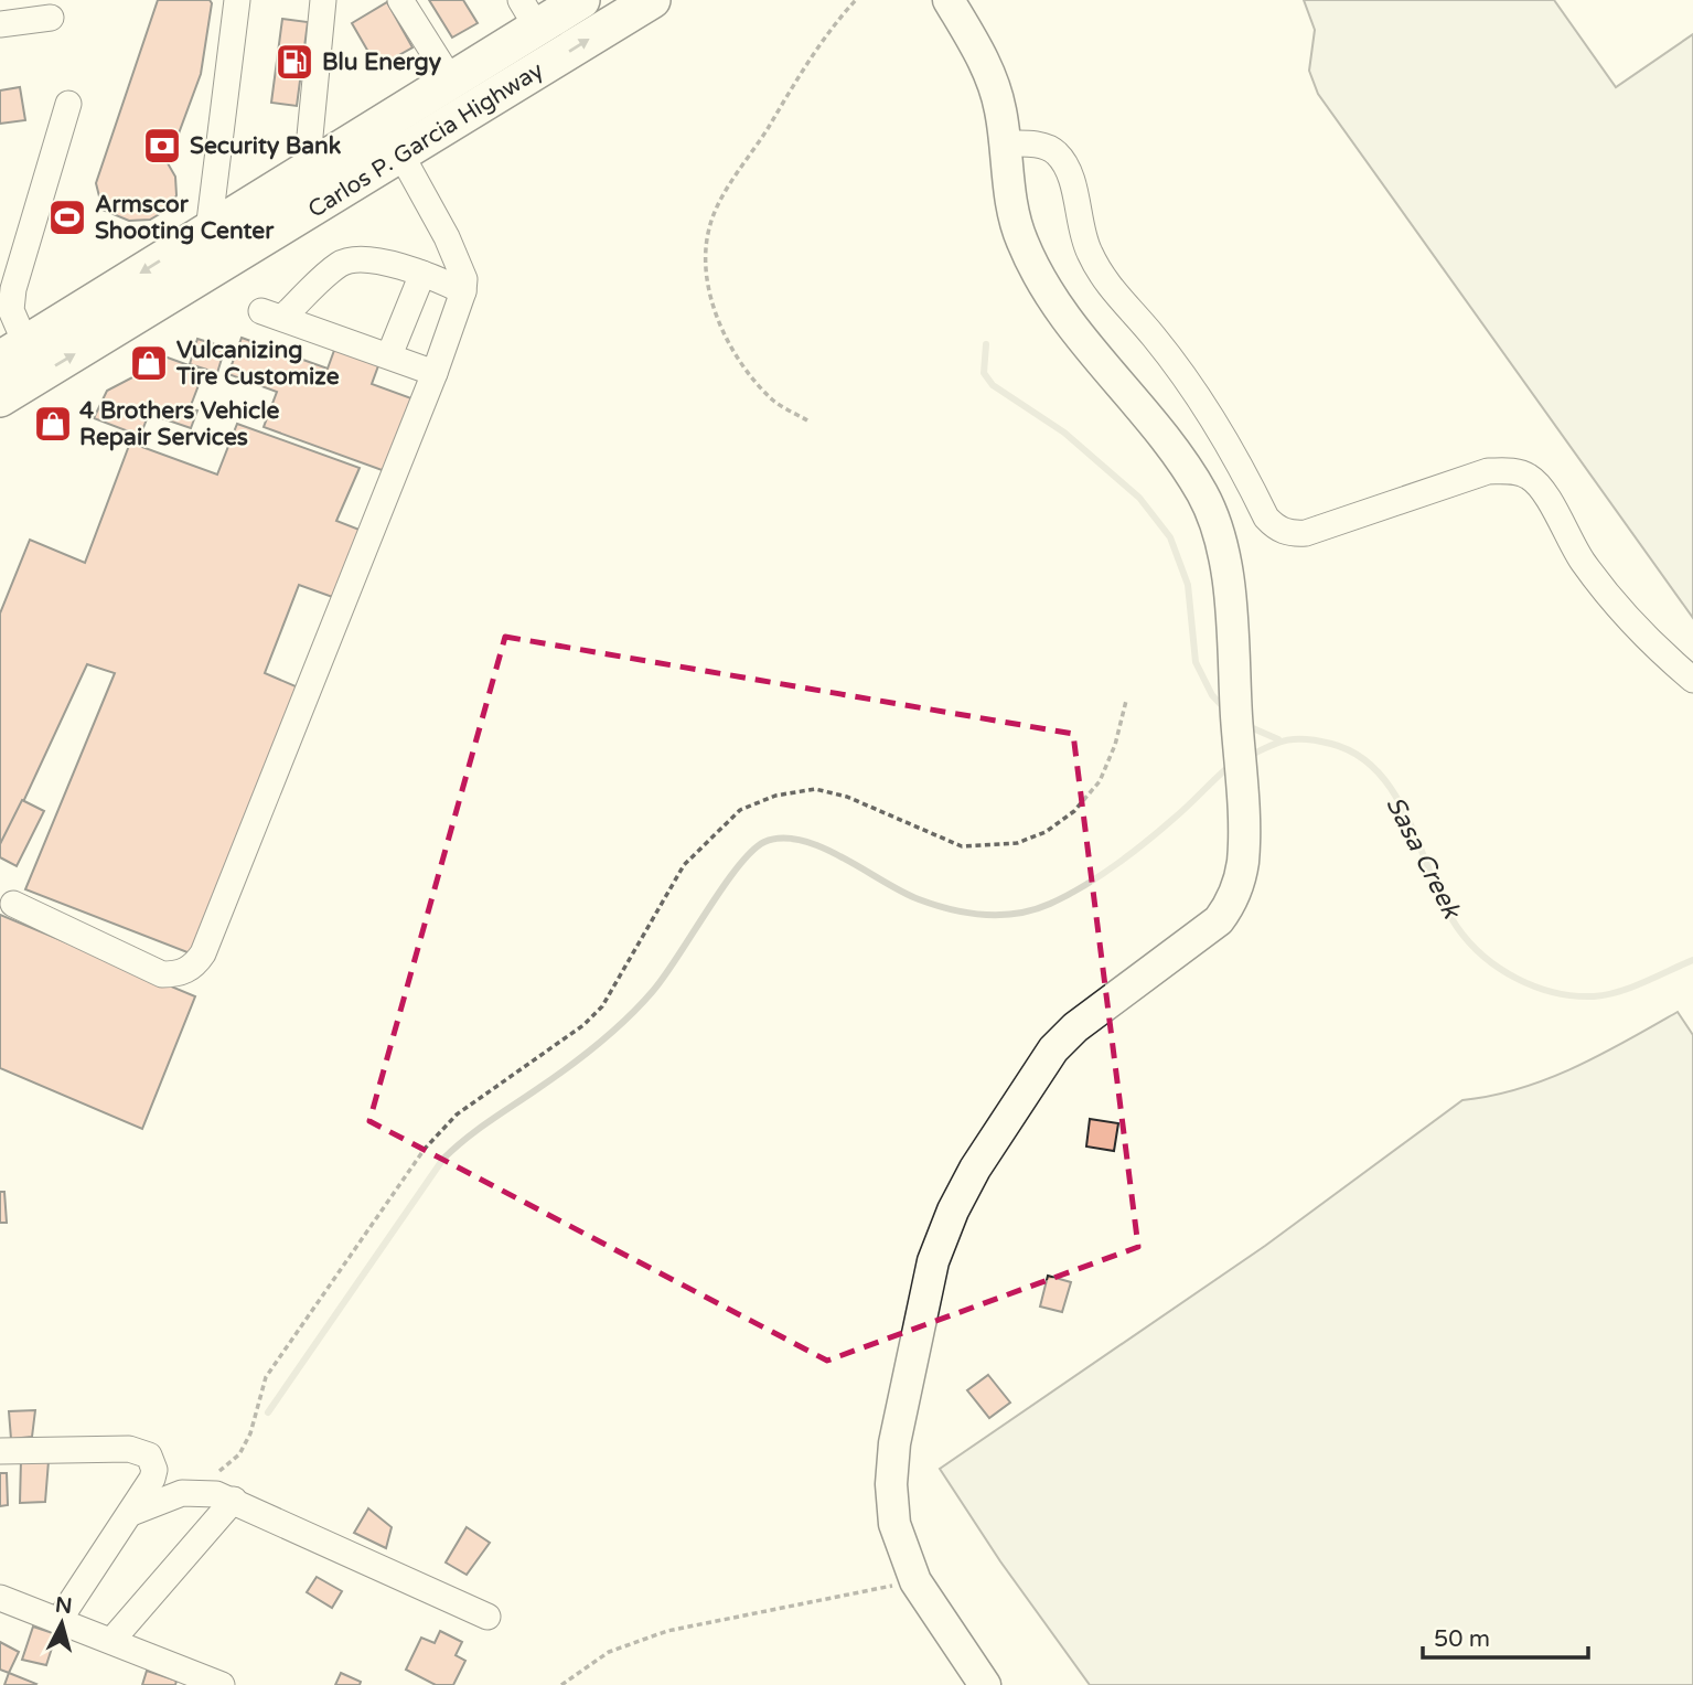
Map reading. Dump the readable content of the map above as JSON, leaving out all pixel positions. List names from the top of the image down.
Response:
{
  "streets": {
    "highway": ["Carlos P. Garcia Highway"]
  },
  "water": ["Sasa Creek"],
  "places": {
    "fuel station": ["Blu Energy"],
    "bank": ["Security Bank"],
    "sports": ["Armscor Shooting Center"],
    "shop": ["Vulcanizing Tire Customize", "4 Brothers Vehicle Repair Services"]
  },
  "scale_bar": "50 m",
  "north": "top"
}
